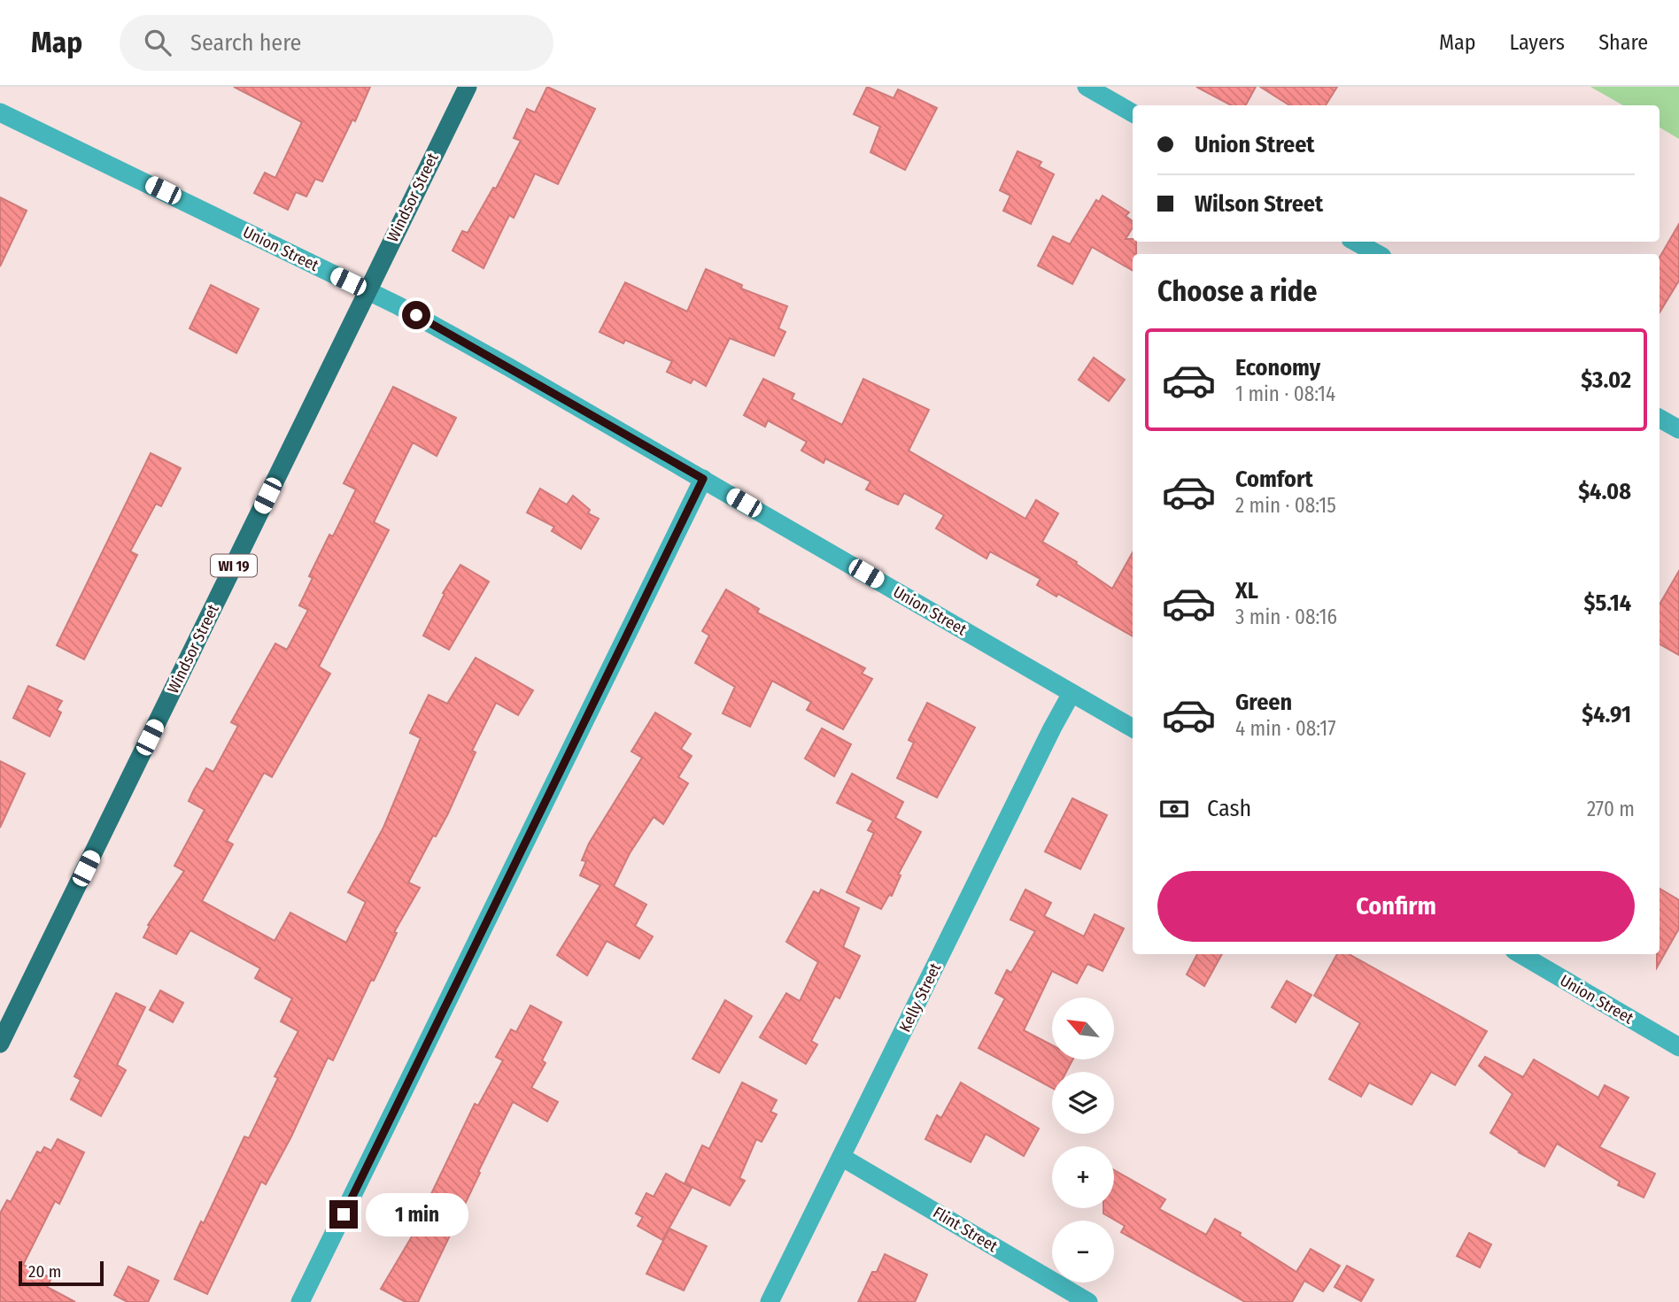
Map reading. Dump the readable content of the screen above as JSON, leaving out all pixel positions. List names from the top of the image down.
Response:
{
  "streets": {
    "main road": ["Windsor Street", "WI 19"],
    "street": ["Union Street", "Kelly Street", "Flint Street"]
  },
  "crossings": [
    ["Windsor Street", "Union Street"],
    ["Union Street", "Kelly Street"],
    ["Kelly Street", "Flint Street"]
  ],
  "scale_bar": "20 m",
  "north": "top left",
  "page": {
    "header": "Map",
    "search": "Search here",
    "nav": ["Map", "Layers", "Share"],
    "banner": ["Union Street", "Wilson Street"],
    "heading": "Choose a ride",
    "list": [
      {
        "name": "Economy",
        "note": "1 min · 08:14",
        "value": "$3.02"
      },
      {
        "name": "Comfort",
        "note": "2 min · 08:15",
        "value": "$4.08"
      },
      {
        "name": "XL",
        "note": "3 min · 08:16",
        "value": "$5.14"
      },
      {
        "name": "Green",
        "note": "4 min · 08:17",
        "value": "$4.91"
      }
    ],
    "pay": ["Cash", "270 m"],
    "buttons": "Confirm",
    "map_buttons": ["+", "−"],
    "bubble": "1 min",
    "scale": "20 m"
  }
}
